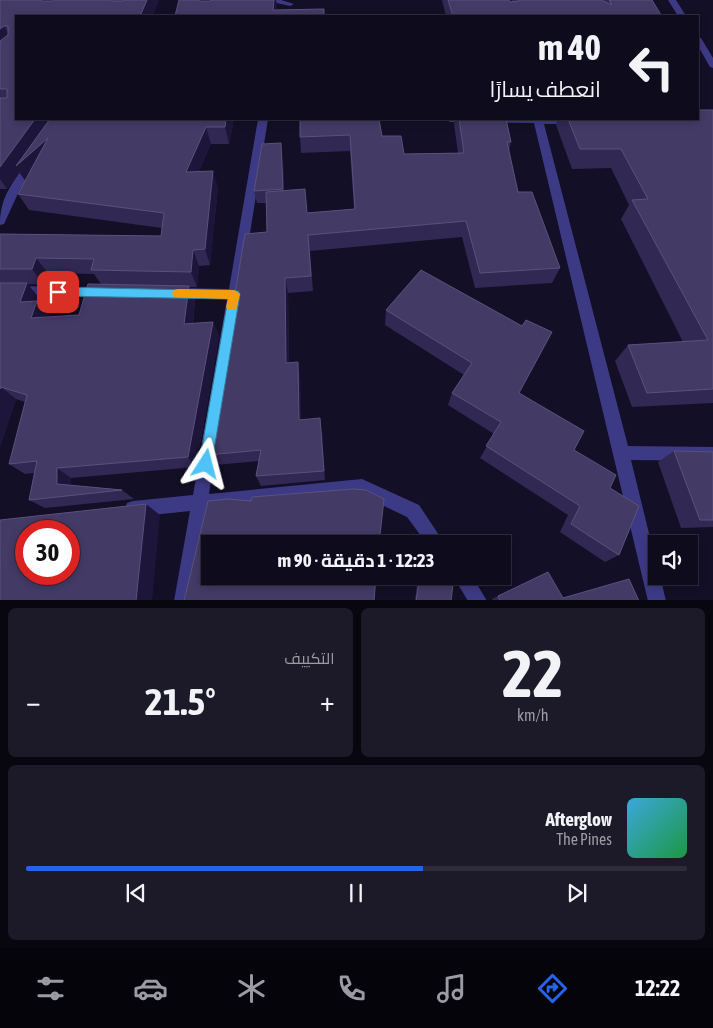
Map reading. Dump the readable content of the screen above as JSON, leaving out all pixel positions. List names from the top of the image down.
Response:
{
  "page": {
    "turn": ["40 m", "انعطف يسارًا"],
    "limit": "30",
    "trip": "12:23 · 1 دقيقة · 90 m",
    "tile": [
      ["22", "km/h"],
      "التكييف"
    ],
    "heat": ["−", "21.5°", "+"],
    "song": ["Afterglow", "The Pines"],
    "tabs": "12:22"
  }
}
